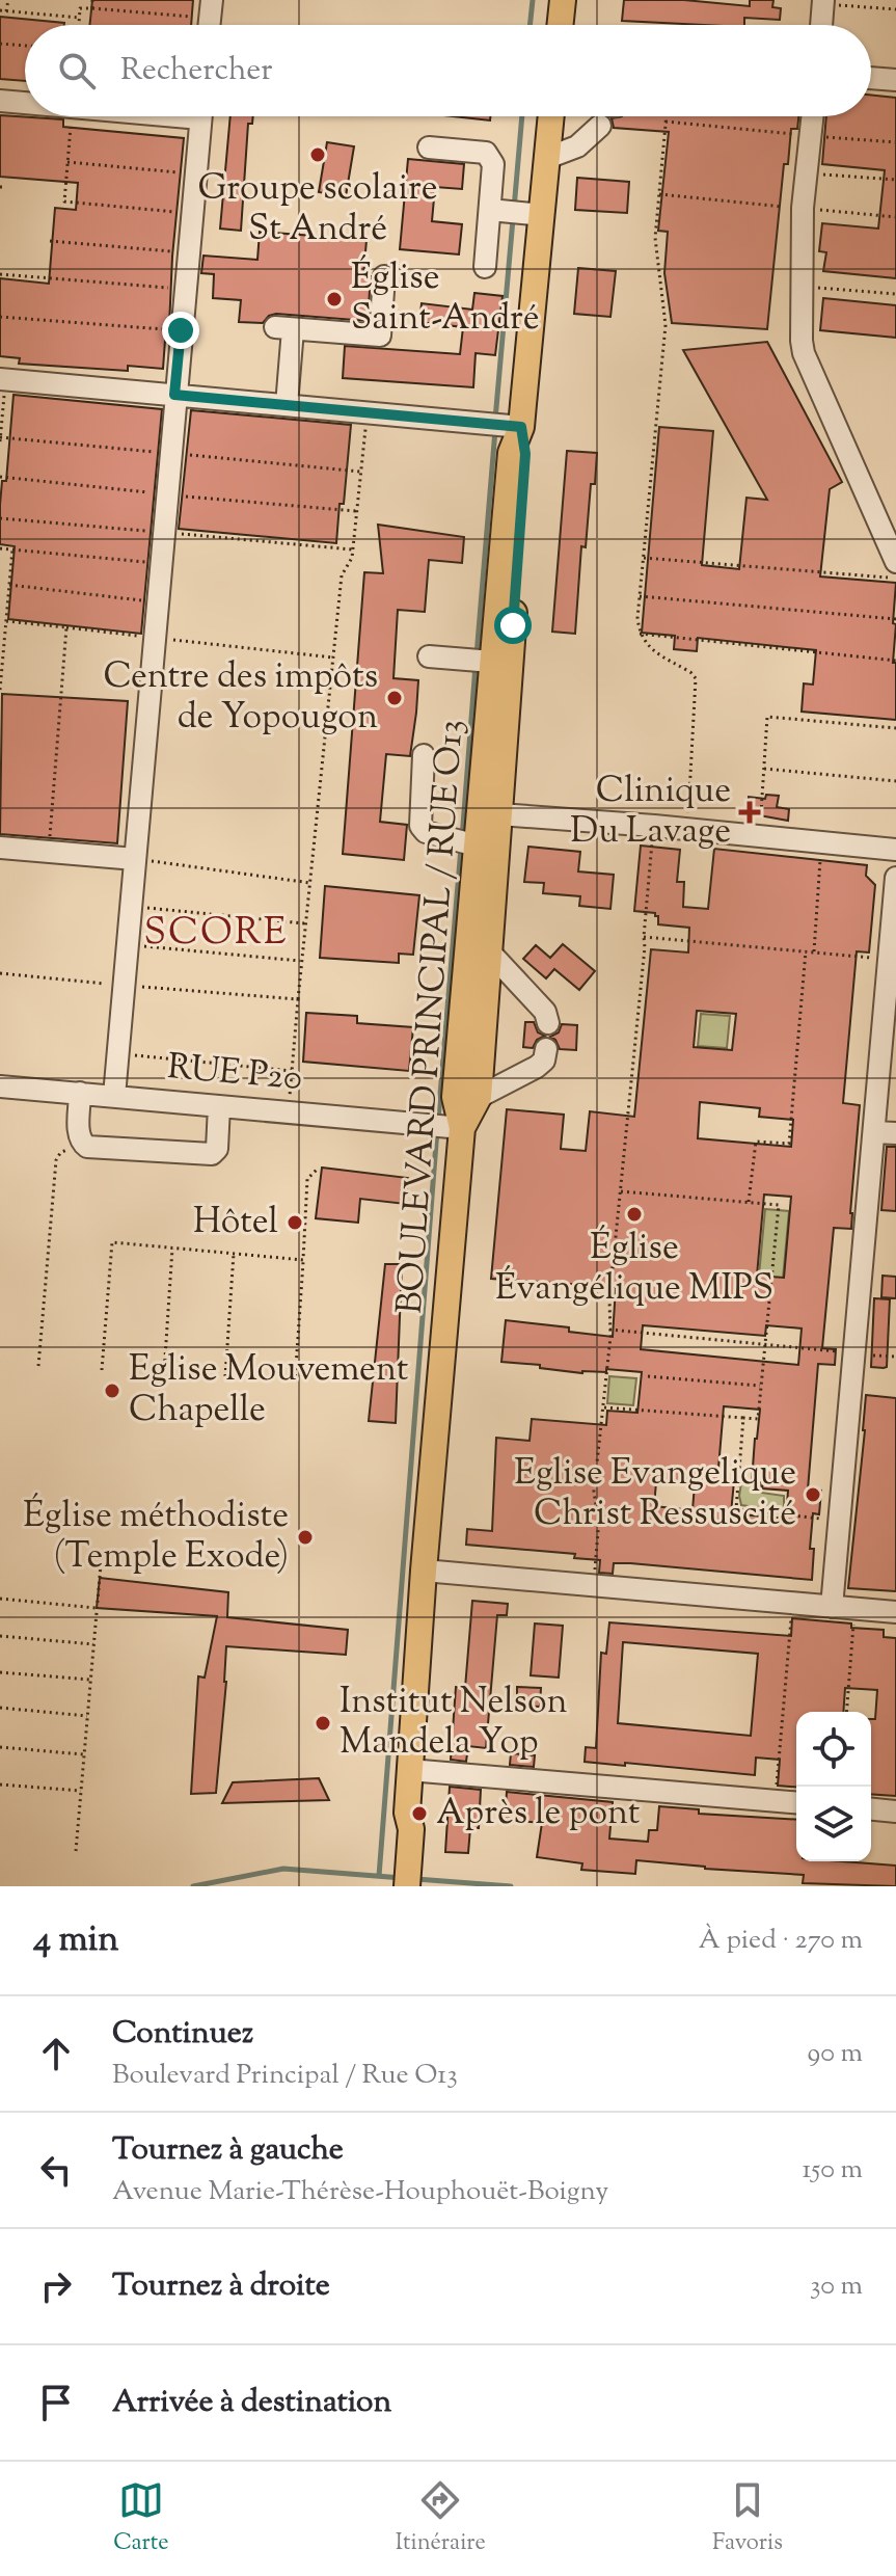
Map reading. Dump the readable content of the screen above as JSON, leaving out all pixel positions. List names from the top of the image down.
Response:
{
  "streets": {
    "main road": ["BOULEVARD PRINCIPAL / RUE O13"],
    "street": ["RUE P20"]
  },
  "crossings": [
    ["BOULEVARD PRINCIPAL / RUE O13", "RUE P20"]
  ],
  "districts": ["SCORE"],
  "places": {
    "other": [
      "Groupe scolaire St André",
      "Église Saint-André",
      "Centre des impôts de Yopougon",
      "Église Évangélique MIPS",
      "Hôtel",
      "Eglise Mouvement Chapelle",
      "Eglise Evangelique Christ Ressuscité",
      "Église méthodiste (Temple Exode)",
      "Institut Nelson Mandela Yop",
      "Après le pont"
    ],
    "health": ["Clinique Du Lavage"]
  },
  "page": {
    "search": "Rechercher",
    "heading": ["4 min", "À pied · 270 m"],
    "list": [
      ["Continuez", "Boulevard Principal / Rue O13", "90 m"],
      ["Tournez à gauche", "Avenue Marie-Thérèse-Houphouët-Boigny", "150 m"],
      ["Tournez à droite", "30 m"],
      "Arrivée à destination"
    ],
    "nav": ["Carte", "Itinéraire", "Favoris"]
  }
}
